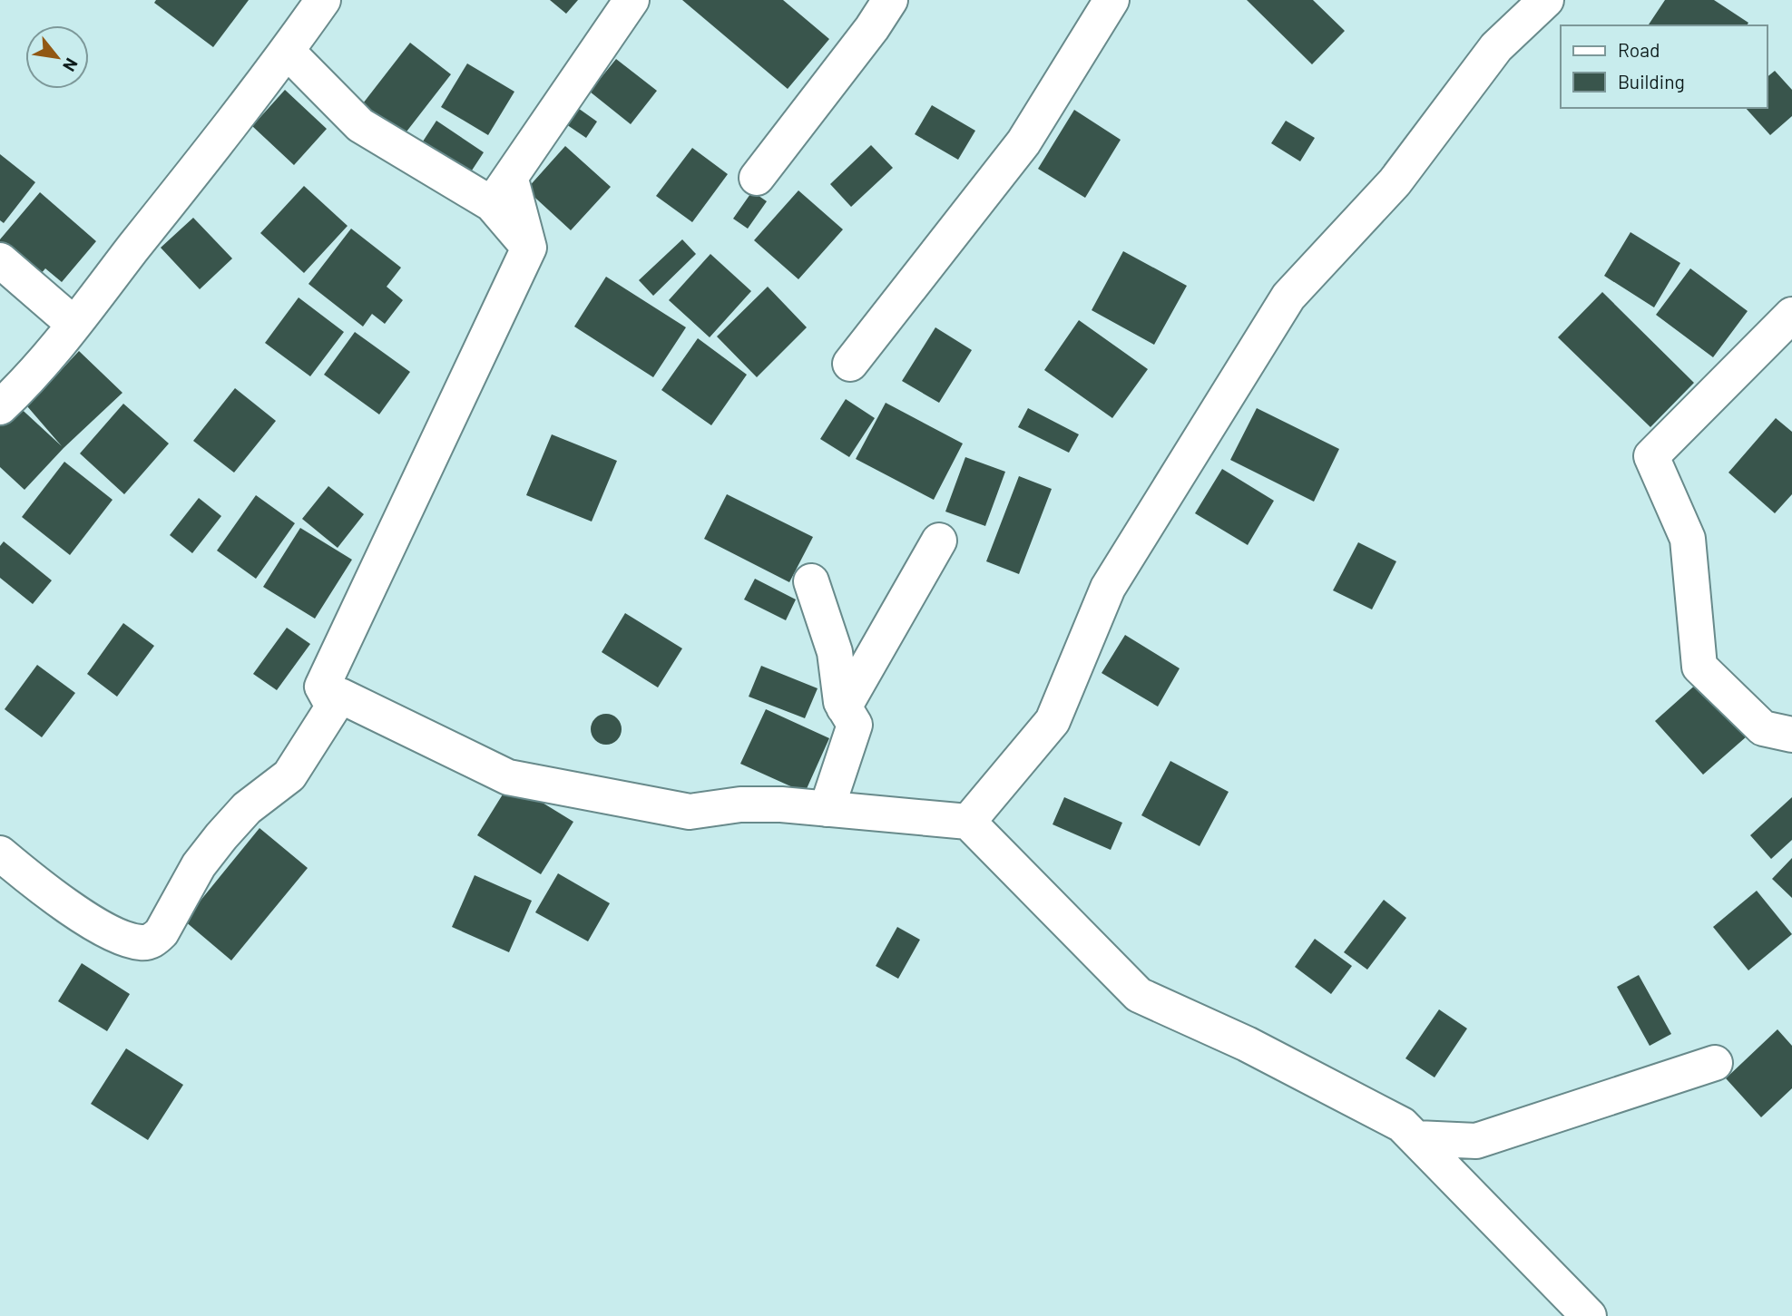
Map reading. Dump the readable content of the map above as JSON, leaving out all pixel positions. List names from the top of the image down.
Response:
{
  "legend": ["Road", "Building"],
  "north": "bottom right"
}
